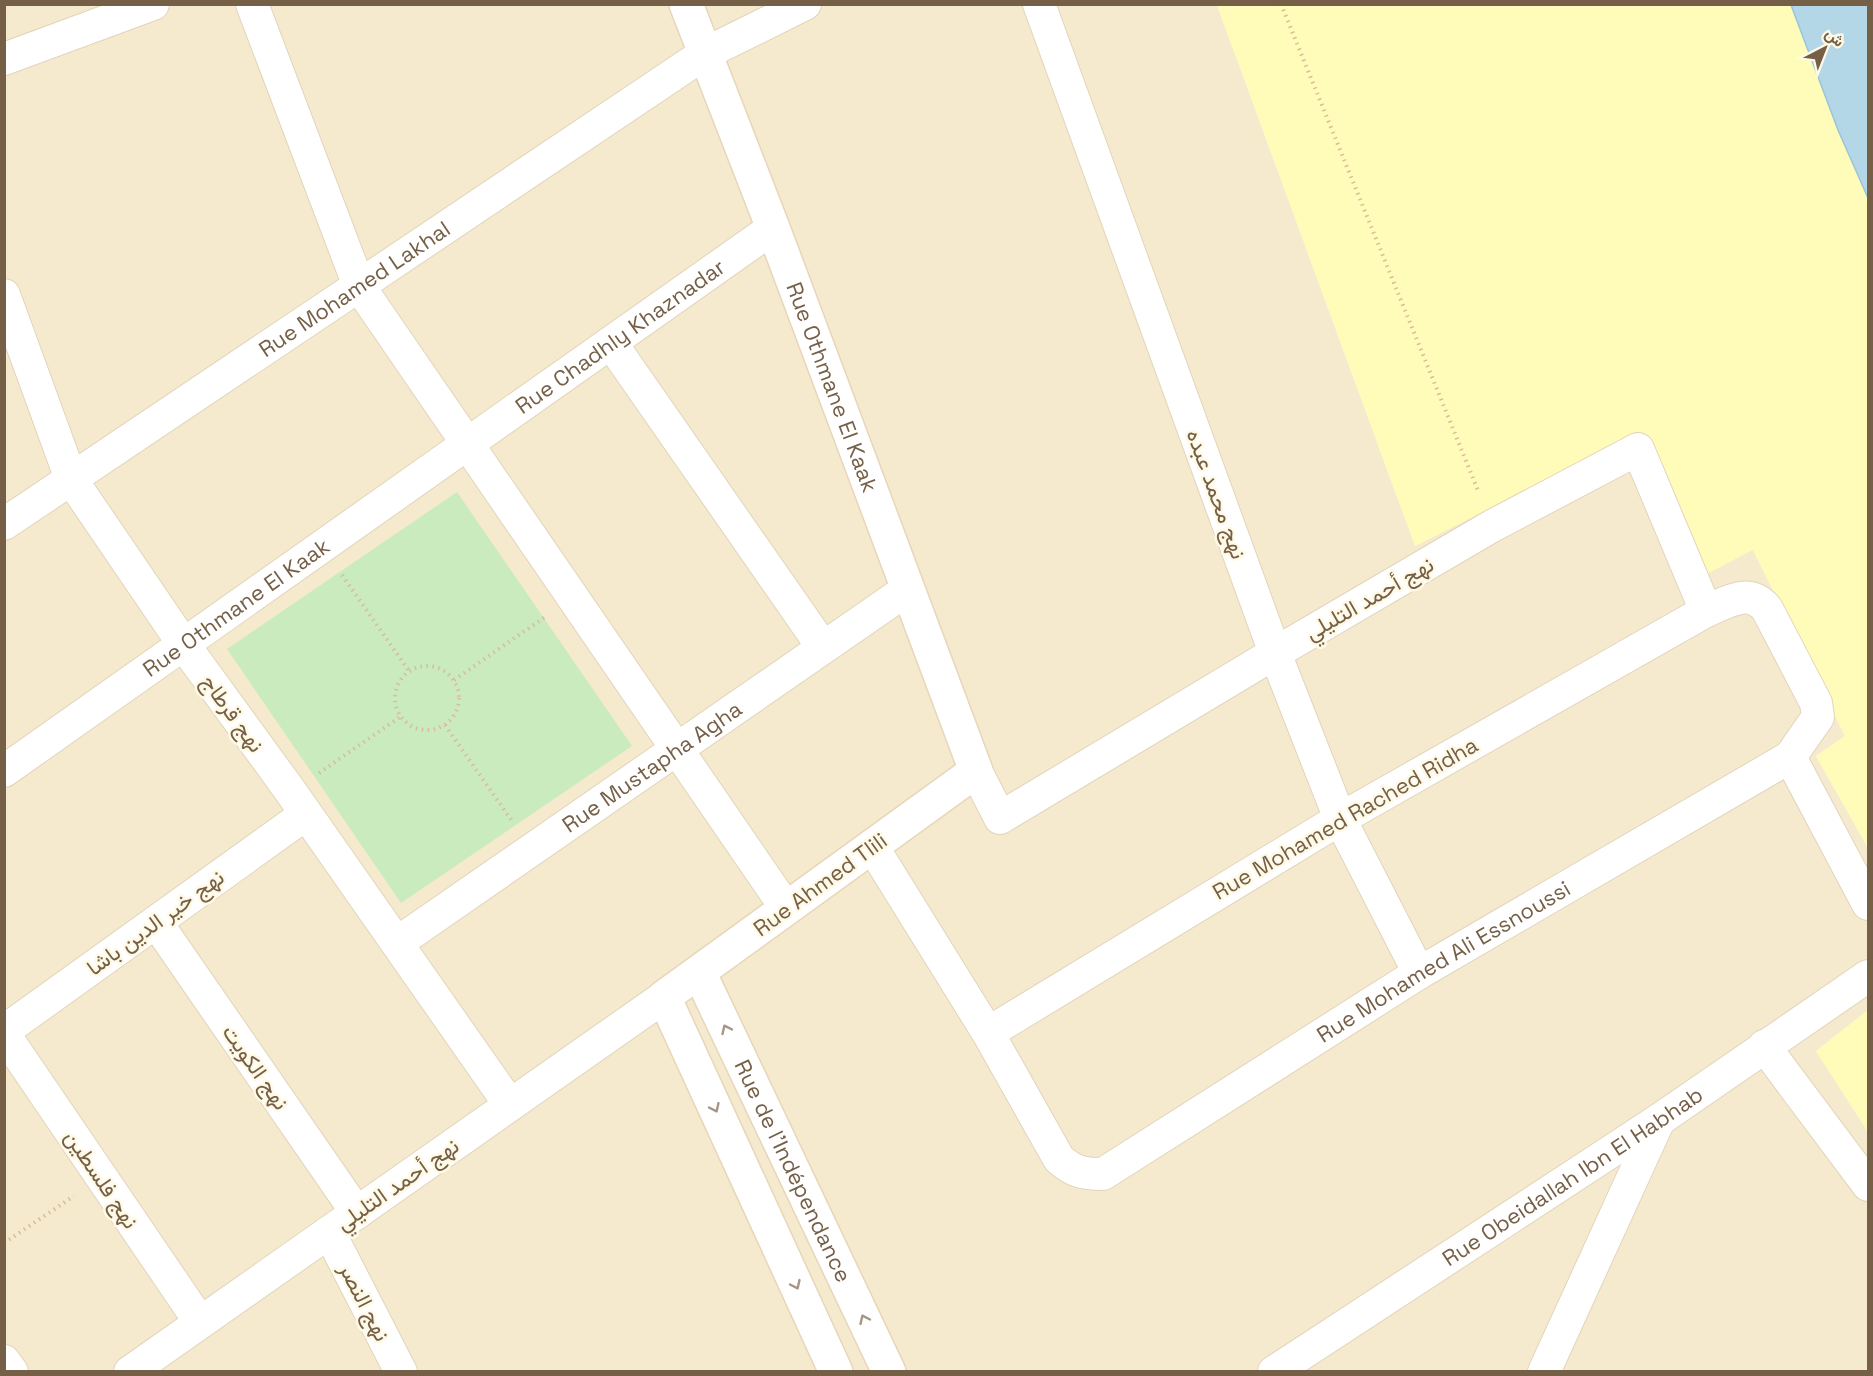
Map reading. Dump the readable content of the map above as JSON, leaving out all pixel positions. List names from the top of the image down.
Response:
{
  "streets": {
    "street": [
      "Rue Mohamed Lakhal",
      "Rue Chadhly Khaznadar",
      "Rue Othmane El Kaak",
      "نهج محمد عبده",
      "نهج أحمد التليلي",
      "نهج قرطاج",
      "Rue Mustapha Agha",
      "Rue Mohamed Rached Ridha",
      "Rue Ahmed Tlili",
      "نهج خير الدين باشا",
      "Rue Mohamed Ali Essnoussi",
      "نهج الكويت",
      "Rue de l'Indépendance",
      "Rue Obeidallah Ibn El Habhab",
      "نهج فلسطين",
      "نهج النصر"
    ]
  },
  "crossings": [
    ["Rue Mohamed Lakhal", "Rue Othmane El Kaak"],
    ["Rue Mohamed Lakhal", "نهج قرطاج"],
    ["Rue Chadhly Khaznadar", "Rue Othmane El Kaak"],
    ["Rue Othmane El Kaak", "نهج أحمد التليلي"],
    ["Rue Othmane El Kaak", "نهج قرطاج"],
    ["Rue Othmane El Kaak", "Rue Mustapha Agha"],
    ["Rue Othmane El Kaak", "Rue Ahmed Tlili"],
    ["نهج محمد عبده", "نهج أحمد التليلي"],
    ["نهج محمد عبده", "Rue Mohamed Rached Ridha"],
    ["نهج محمد عبده", "Rue Mohamed Ali Essnoussi"],
    ["نهج أحمد التليلي", "نهج قرطاج"],
    ["نهج أحمد التليلي", "Rue Mohamed Rached Ridha"],
    ["نهج أحمد التليلي", "Rue Ahmed Tlili"],
    ["نهج أحمد التليلي", "نهج الكويت"],
    ["نهج أحمد التليلي", "Rue de l'Indépendance"],
    ["نهج أحمد التليلي", "نهج فلسطين"],
    ["نهج أحمد التليلي", "نهج النصر"],
    ["نهج قرطاج", "Rue Mustapha Agha"],
    ["نهج قرطاج", "نهج خير الدين باشا"],
    ["Rue Mohamed Rached Ridha", "Rue Mohamed Ali Essnoussi"],
    ["Rue Ahmed Tlili", "Rue de l'Indépendance"],
    ["نهج خير الدين باشا", "نهج الكويت"],
    ["نهج خير الدين باشا", "نهج فلسطين"]
  ],
  "north": "top right"
}
